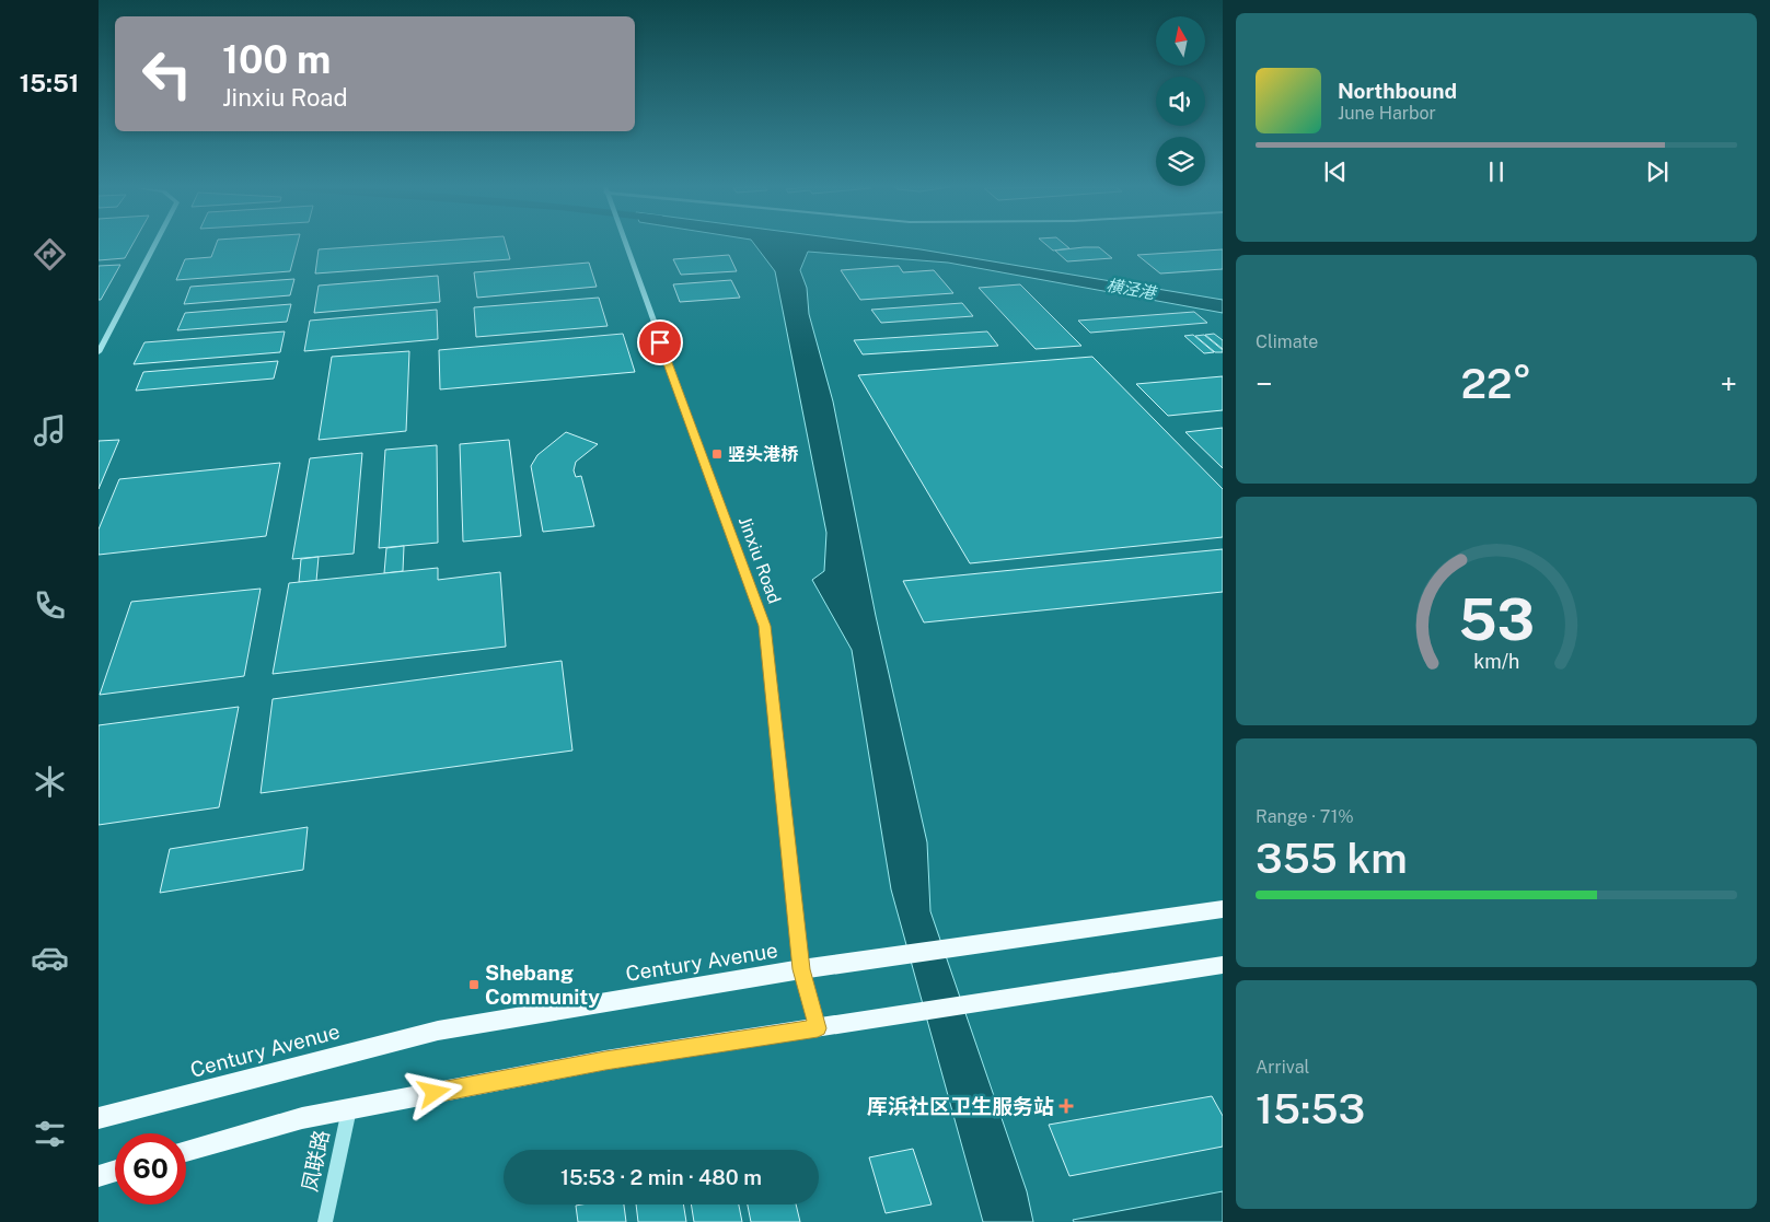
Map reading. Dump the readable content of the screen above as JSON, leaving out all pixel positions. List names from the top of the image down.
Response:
{
  "streets": {
    "main road": ["Century Avenue"],
    "street": ["Jinxiu Road", "凤联路"]
  },
  "crossings": [
    ["Jinxiu Road", "Century Avenue"]
  ],
  "water": ["横泾港"],
  "places": {
    "transit": ["竖头港桥", "Shebang Community"],
    "health": ["厍浜社区卫生服务站"]
  },
  "north": "top",
  "page": {
    "tabs": "15:51",
    "turn": ["100 m", "Jinxiu Road"],
    "song": ["Northbound", "June Harbor"],
    "tile": [
      "Climate",
      ["Range · 71%", "355 km"],
      ["Arrival", "15:53"]
    ],
    "heat": ["−", "22°", "+"],
    "limit": "60",
    "trip": "15:53 · 2 min · 480 m",
    "gauge": ["53", "km/h"]
  }
}
